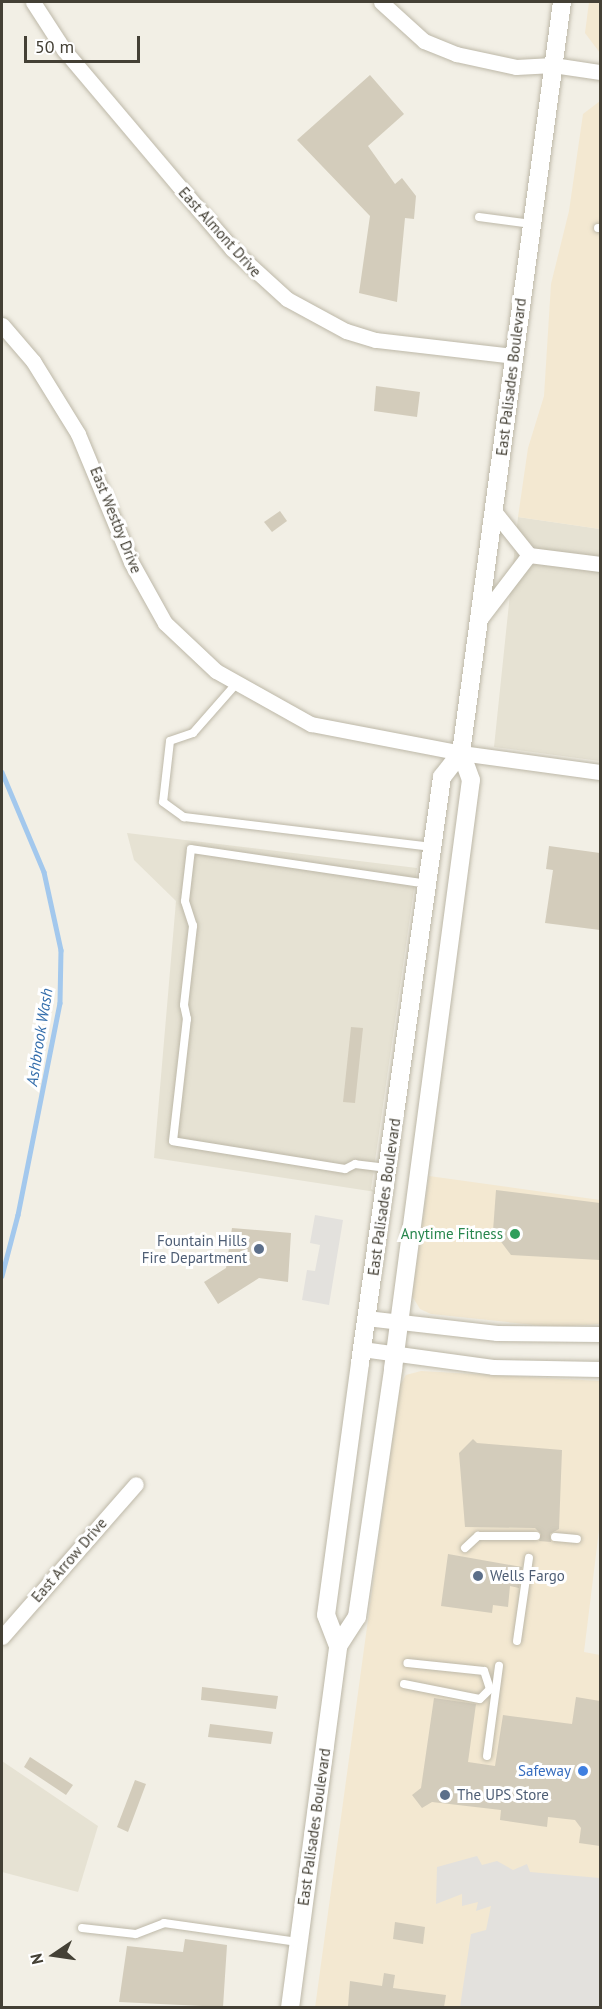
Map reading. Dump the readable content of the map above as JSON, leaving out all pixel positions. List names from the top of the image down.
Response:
{
  "streets": {
    "street": [
      "East Almont Drive",
      "East Palisades Boulevard",
      "East Westby Drive",
      "East Arrow Drive"
    ]
  },
  "crossings": [
    ["East Almont Drive", "East Palisades Boulevard"],
    ["East Palisades Boulevard", "East Westby Drive"]
  ],
  "water": ["Ashbrook Wash"],
  "places": [
    "Anytime Fitness",
    "Fountain Hills Fire Department",
    "Wells Fargo",
    "Safeway",
    "The UPS Store"
  ],
  "scale_bar": "50 m",
  "north": "left"
}
